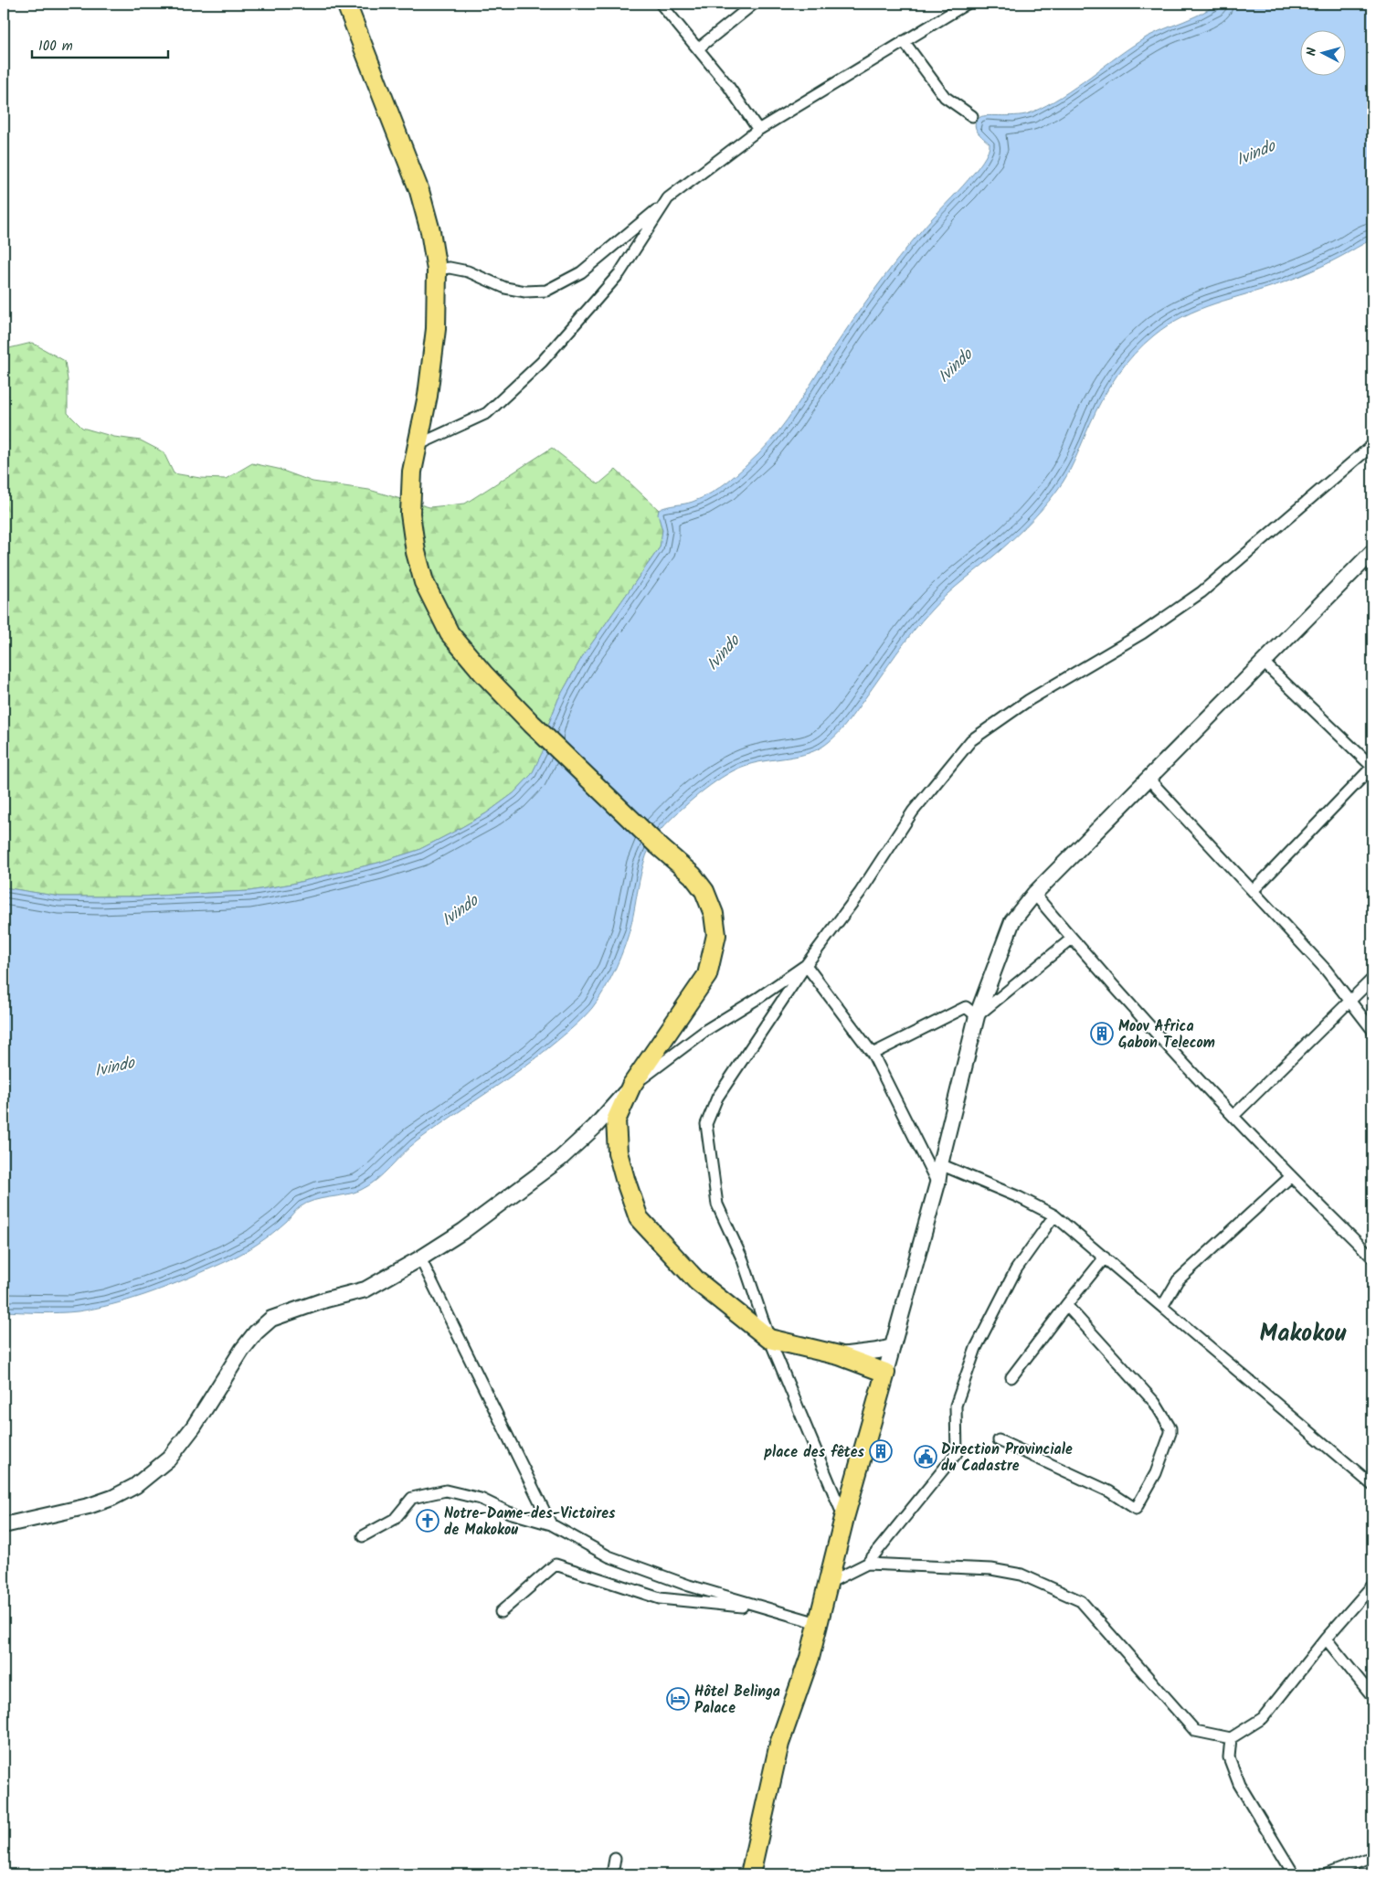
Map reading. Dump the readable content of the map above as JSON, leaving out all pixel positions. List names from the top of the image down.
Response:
{
  "districts": ["Makokou"],
  "water": ["Ivindo"],
  "places": {
    "building": ["Moov Africa Gabon Telecom", "place des fêtes"],
    "public building": ["Direction Provinciale du Cadastre"],
    "church": ["Notre-Dame-des-Victoires de Makokou"],
    "hotel": ["Hôtel Belinga Palace"]
  },
  "scale_bar": "100 m",
  "north": "left"
}
